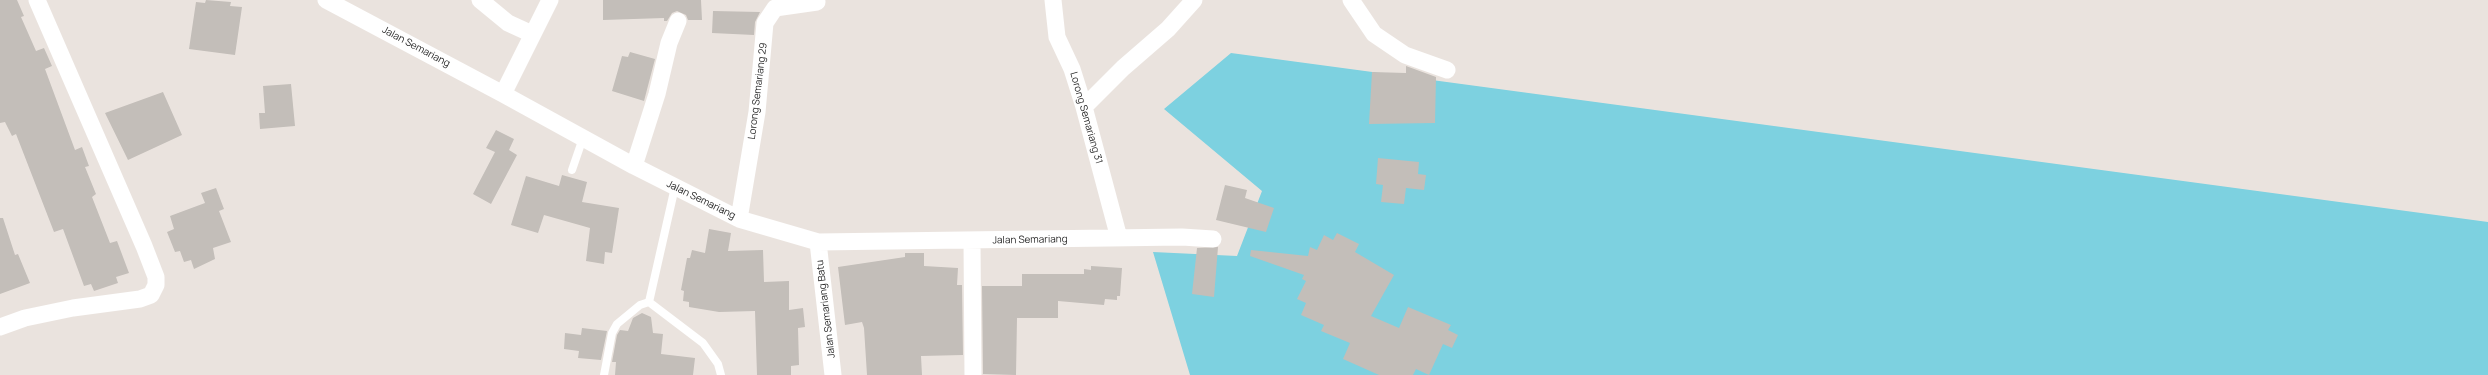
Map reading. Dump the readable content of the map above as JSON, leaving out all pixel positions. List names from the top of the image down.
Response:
{
  "streets": {
    "street": [
      "Jalan Semariang",
      "Lorong Semariang 29",
      "Lorong Semariang 31",
      "Jalan Semariang Batu"
    ]
  },
  "crossings": [
    ["Jalan Semariang", "Lorong Semariang 29"],
    ["Jalan Semariang", "Lorong Semariang 31"],
    ["Jalan Semariang", "Jalan Semariang Batu"]
  ]
}
